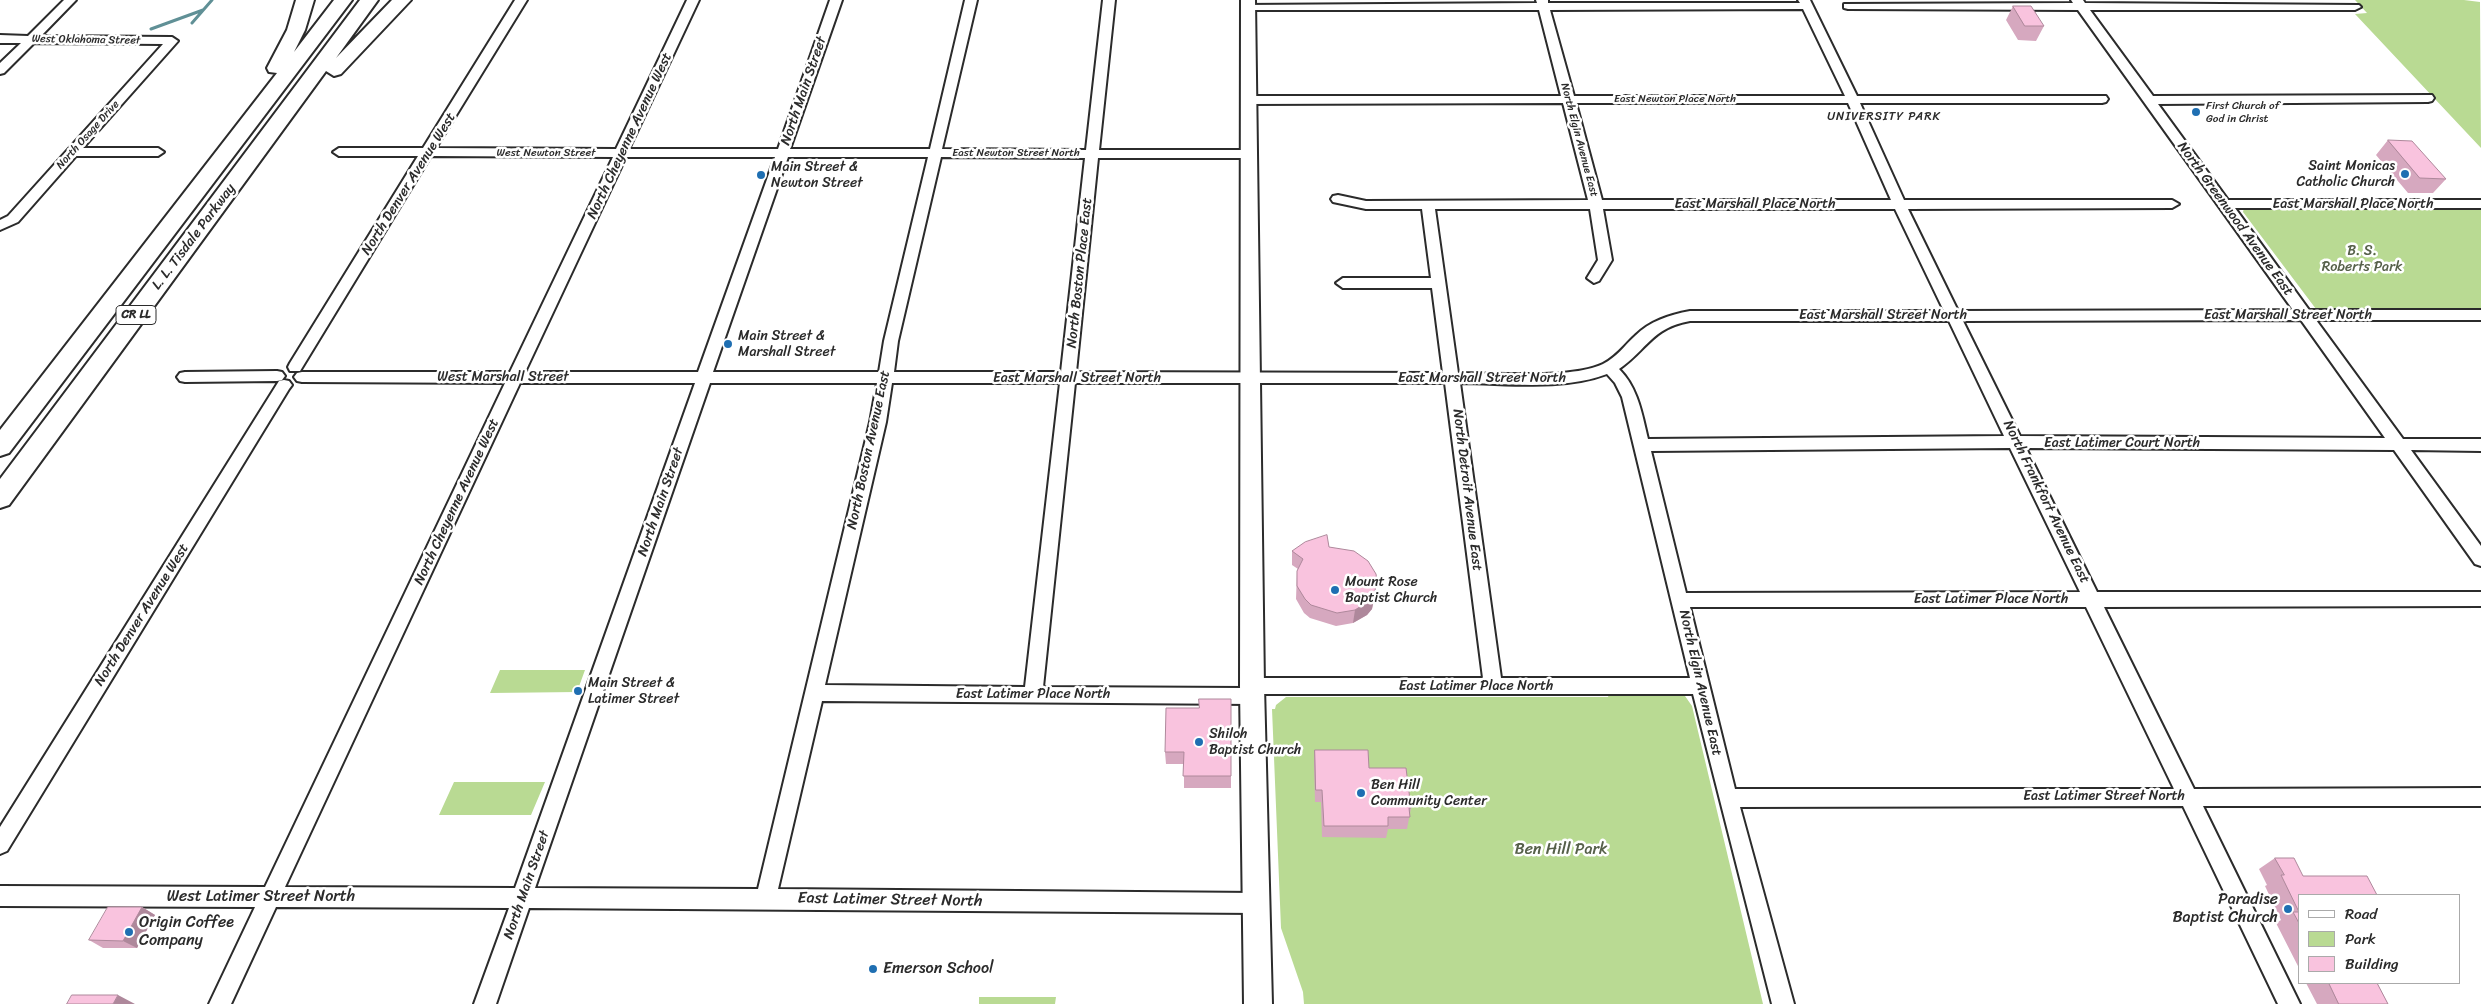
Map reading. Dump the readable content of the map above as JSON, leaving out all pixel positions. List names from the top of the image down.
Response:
{
  "streets": {
    "highway": ["L. L. Tisdale Parkway", "CR LL"],
    "street": [
      "West Oklahoma Street",
      "North Main Street",
      "East Newton Place North",
      "North Osage Drive",
      "North Cheyenne Avenue West",
      "North Elgin Avenue East",
      "West Newton Street",
      "East Newton Street North",
      "North Denver Avenue West",
      "East Marshall Place North",
      "North Greenwood Avenue East",
      "North Boston Place East",
      "East Marshall Street North",
      "West Marshall Street",
      "East Latimer Court North",
      "North Boston Avenue East",
      "North Detroit Avenue East",
      "North Frankfort Avenue East",
      "East Latimer Place North",
      "East Latimer Street North",
      "West Latimer Street North"
    ]
  },
  "crossings": [
    ["West Oklahoma Street", "North Osage Drive"],
    ["North Main Street", "West Newton Street"],
    ["North Main Street", "East Newton Street North"],
    ["North Main Street", "East Marshall Street North"],
    ["North Main Street", "West Marshall Street"],
    ["North Main Street", "East Latimer Street North"],
    ["North Main Street", "West Latimer Street North"],
    ["East Newton Place North", "North Elgin Avenue East"],
    ["East Newton Place North", "North Frankfort Avenue East"],
    ["North Cheyenne Avenue West", "West Newton Street"],
    ["North Cheyenne Avenue West", "West Marshall Street"],
    ["North Cheyenne Avenue West", "West Latimer Street North"],
    ["North Elgin Avenue East", "East Marshall Place North"],
    ["North Elgin Avenue East", "East Marshall Street North"],
    ["North Elgin Avenue East", "East Latimer Court North"],
    ["North Elgin Avenue East", "East Latimer Place North"],
    ["North Elgin Avenue East", "East Latimer Street North"],
    ["West Newton Street", "East Newton Street North"],
    ["West Newton Street", "North Denver Avenue West"],
    ["East Newton Street North", "North Boston Place East"],
    ["East Newton Street North", "North Boston Avenue East"],
    ["North Denver Avenue West", "West Marshall Street"],
    ["East Marshall Place North", "North Greenwood Avenue East"],
    ["East Marshall Place North", "North Detroit Avenue East"],
    ["East Marshall Place North", "North Frankfort Avenue East"],
    ["North Greenwood Avenue East", "East Marshall Street North"],
    ["North Greenwood Avenue East", "East Latimer Court North"],
    ["North Boston Place East", "East Marshall Street North"],
    ["North Boston Place East", "East Latimer Place North"],
    ["East Marshall Street North", "West Marshall Street"],
    ["East Marshall Street North", "North Boston Avenue East"],
    ["East Marshall Street North", "North Detroit Avenue East"],
    ["East Marshall Street North", "North Frankfort Avenue East"],
    ["East Latimer Court North", "North Frankfort Avenue East"],
    ["North Boston Avenue East", "East Latimer Place North"],
    ["North Boston Avenue East", "East Latimer Street North"],
    ["North Detroit Avenue East", "East Latimer Place North"],
    ["North Frankfort Avenue East", "East Latimer Place North"],
    ["North Frankfort Avenue East", "East Latimer Street North"],
    ["East Latimer Street North", "West Latimer Street North"]
  ],
  "districts": ["UNIVERSITY PARK"],
  "parks": ["B. S. Roberts Park", "Ben Hill Park"],
  "places": [
    "First Church of God in Christ",
    "Saint Monicas Catholic Church",
    "Main Street & Newton Street",
    "Main Street & Marshall Street",
    "Mount Rose Baptist Church",
    "Main Street & Latimer Street",
    "Shiloh Baptist Church",
    "Ben Hill Community Center",
    "Paradise Baptist Church",
    "Origin Coffee Company",
    "Emerson School"
  ],
  "legend": ["Road", "Park", "Building"]
}
